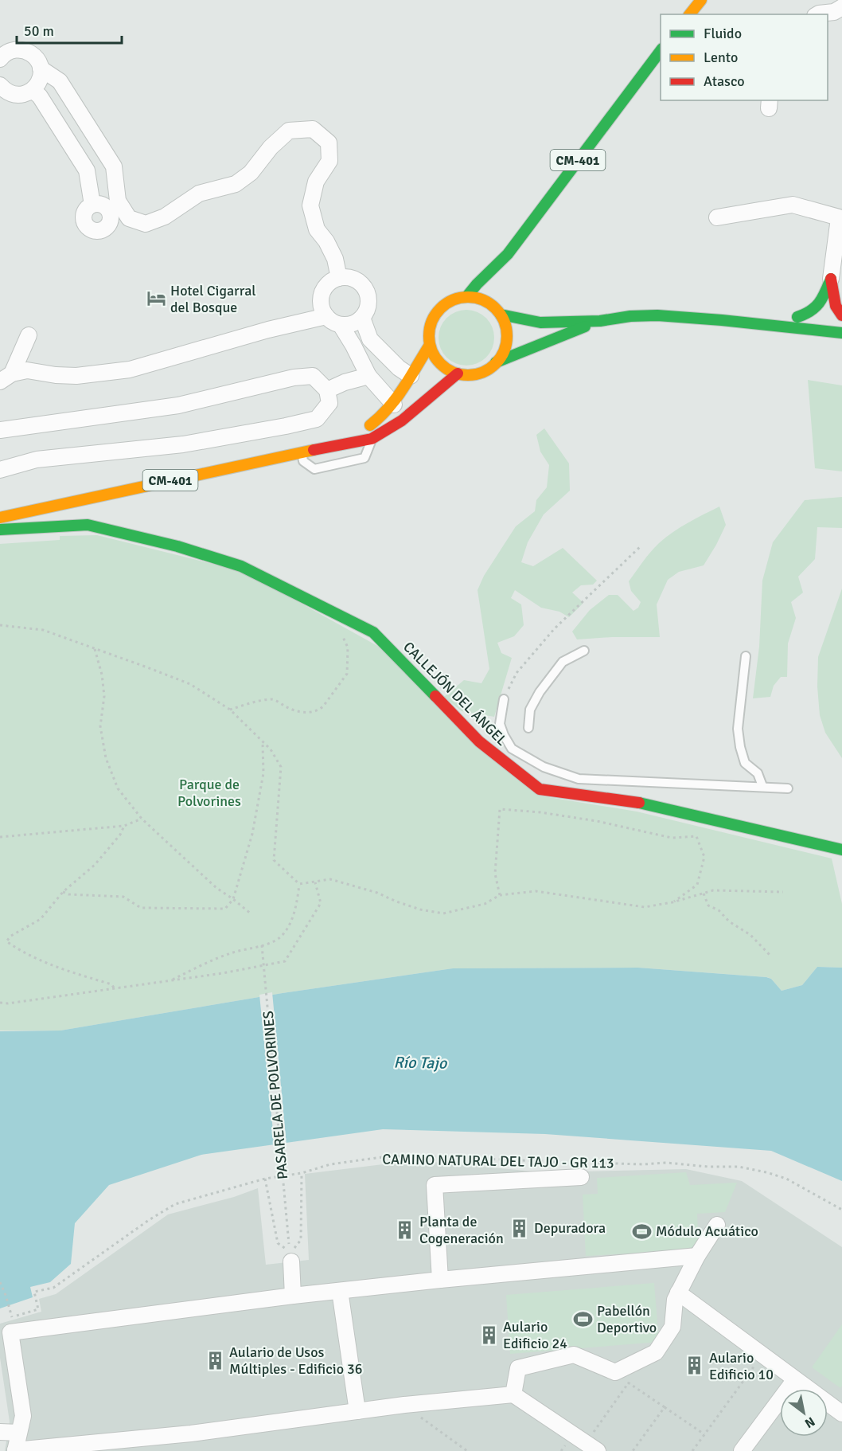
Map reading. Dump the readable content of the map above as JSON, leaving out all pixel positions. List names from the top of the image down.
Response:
{
  "streets": {
    "main road": ["CM-401", "CALLEJÓN DEL ÁNGEL"],
    "path": ["PASARELA DE POLVORINES", "CAMINO NATURAL DEL TAJO - GR 113"]
  },
  "water": ["Río Tajo"],
  "parks": ["Parque de Polvorines"],
  "places": {
    "hotel": ["Hotel Cigarral del Bosque"],
    "building": [
      "Depuradora",
      "Planta de Cogeneración",
      "Aulario Edificio 24",
      "Aulario de Usos Múltiples - Edificio 36",
      "Aulario Edificio 10"
    ],
    "sports": ["Módulo Acuático", "Pabellón Deportivo"]
  },
  "legend": ["Fluido", "Lento", "Atasco"],
  "scale_bar": "50 m",
  "north": "bottom right"
}
